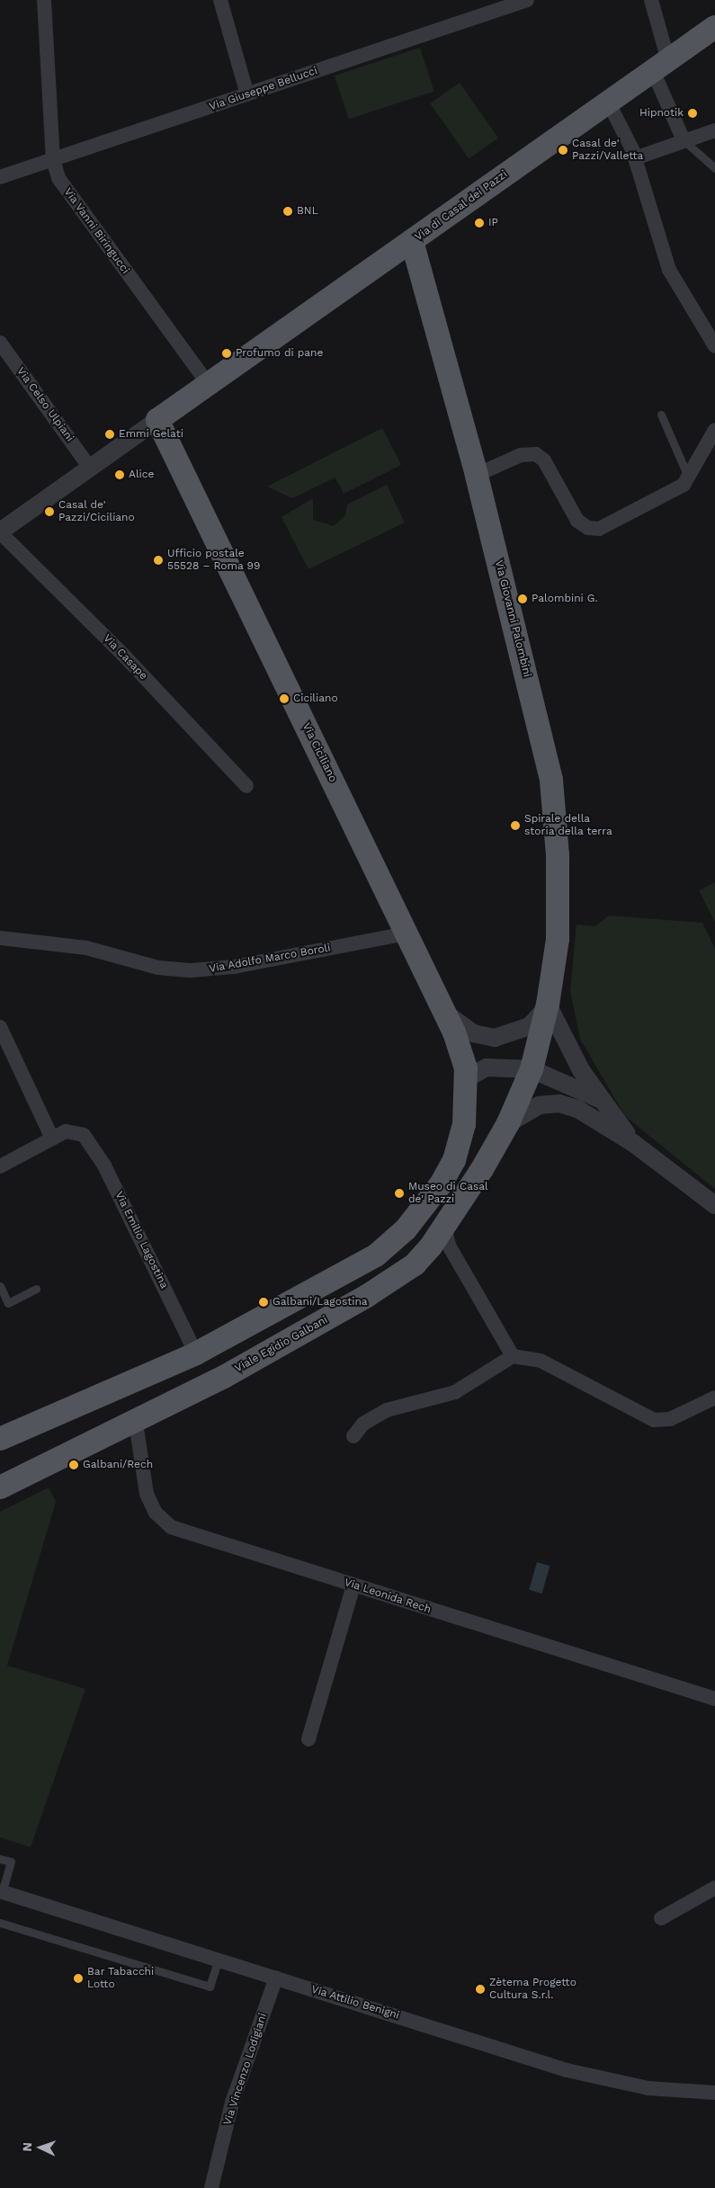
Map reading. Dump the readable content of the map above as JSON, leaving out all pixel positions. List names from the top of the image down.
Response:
{
  "streets": {
    "main road": [
      "Via di Casal dei Pazzi",
      "Via Giovanni Palombini",
      "Via Ciciliano",
      "Viale Egidio Galbani"
    ],
    "street": [
      "Via Giuseppe Bellucci",
      "Via Vanni Biringucci",
      "Via Celso Ulpiani",
      "Via Casape",
      "Via Adolfo Marco Boroli",
      "Via Emilio Lagostina",
      "Via Leonida Rech",
      "Via Attilio Benigni",
      "Via Vincenzo Lodigiani"
    ]
  },
  "crossings": [
    ["Via Giuseppe Bellucci", "Via Vanni Biringucci"],
    ["Via di Casal dei Pazzi", "Via Vanni Biringucci"],
    ["Via di Casal dei Pazzi", "Via Giovanni Palombini"],
    ["Via di Casal dei Pazzi", "Via Ciciliano"],
    ["Via Giovanni Palombini", "Viale Egidio Galbani"],
    ["Via Ciciliano", "Via Adolfo Marco Boroli"],
    ["Viale Egidio Galbani", "Via Leonida Rech"],
    ["Via Attilio Benigni", "Via Vincenzo Lodigiani"]
  ],
  "places": [
    "Hipnotik",
    "Casal de' Pazzi/Valletta",
    "BNL",
    "IP",
    "Profumo di pane",
    "Emmi Gelati",
    "Alice",
    "Casal de' Pazzi/Ciciliano",
    "Ufficio postale 55528 – Roma 99",
    "Palombini G.",
    "Ciciliano",
    "Spirale della storia della terra",
    "Museo di Casal de' Pazzi",
    "Galbani/Lagostina",
    "Galbani/Rech",
    "Bar Tabacchi Lotto",
    "Zètema Progetto Cultura S.r.l."
  ],
  "north": "left"
}
